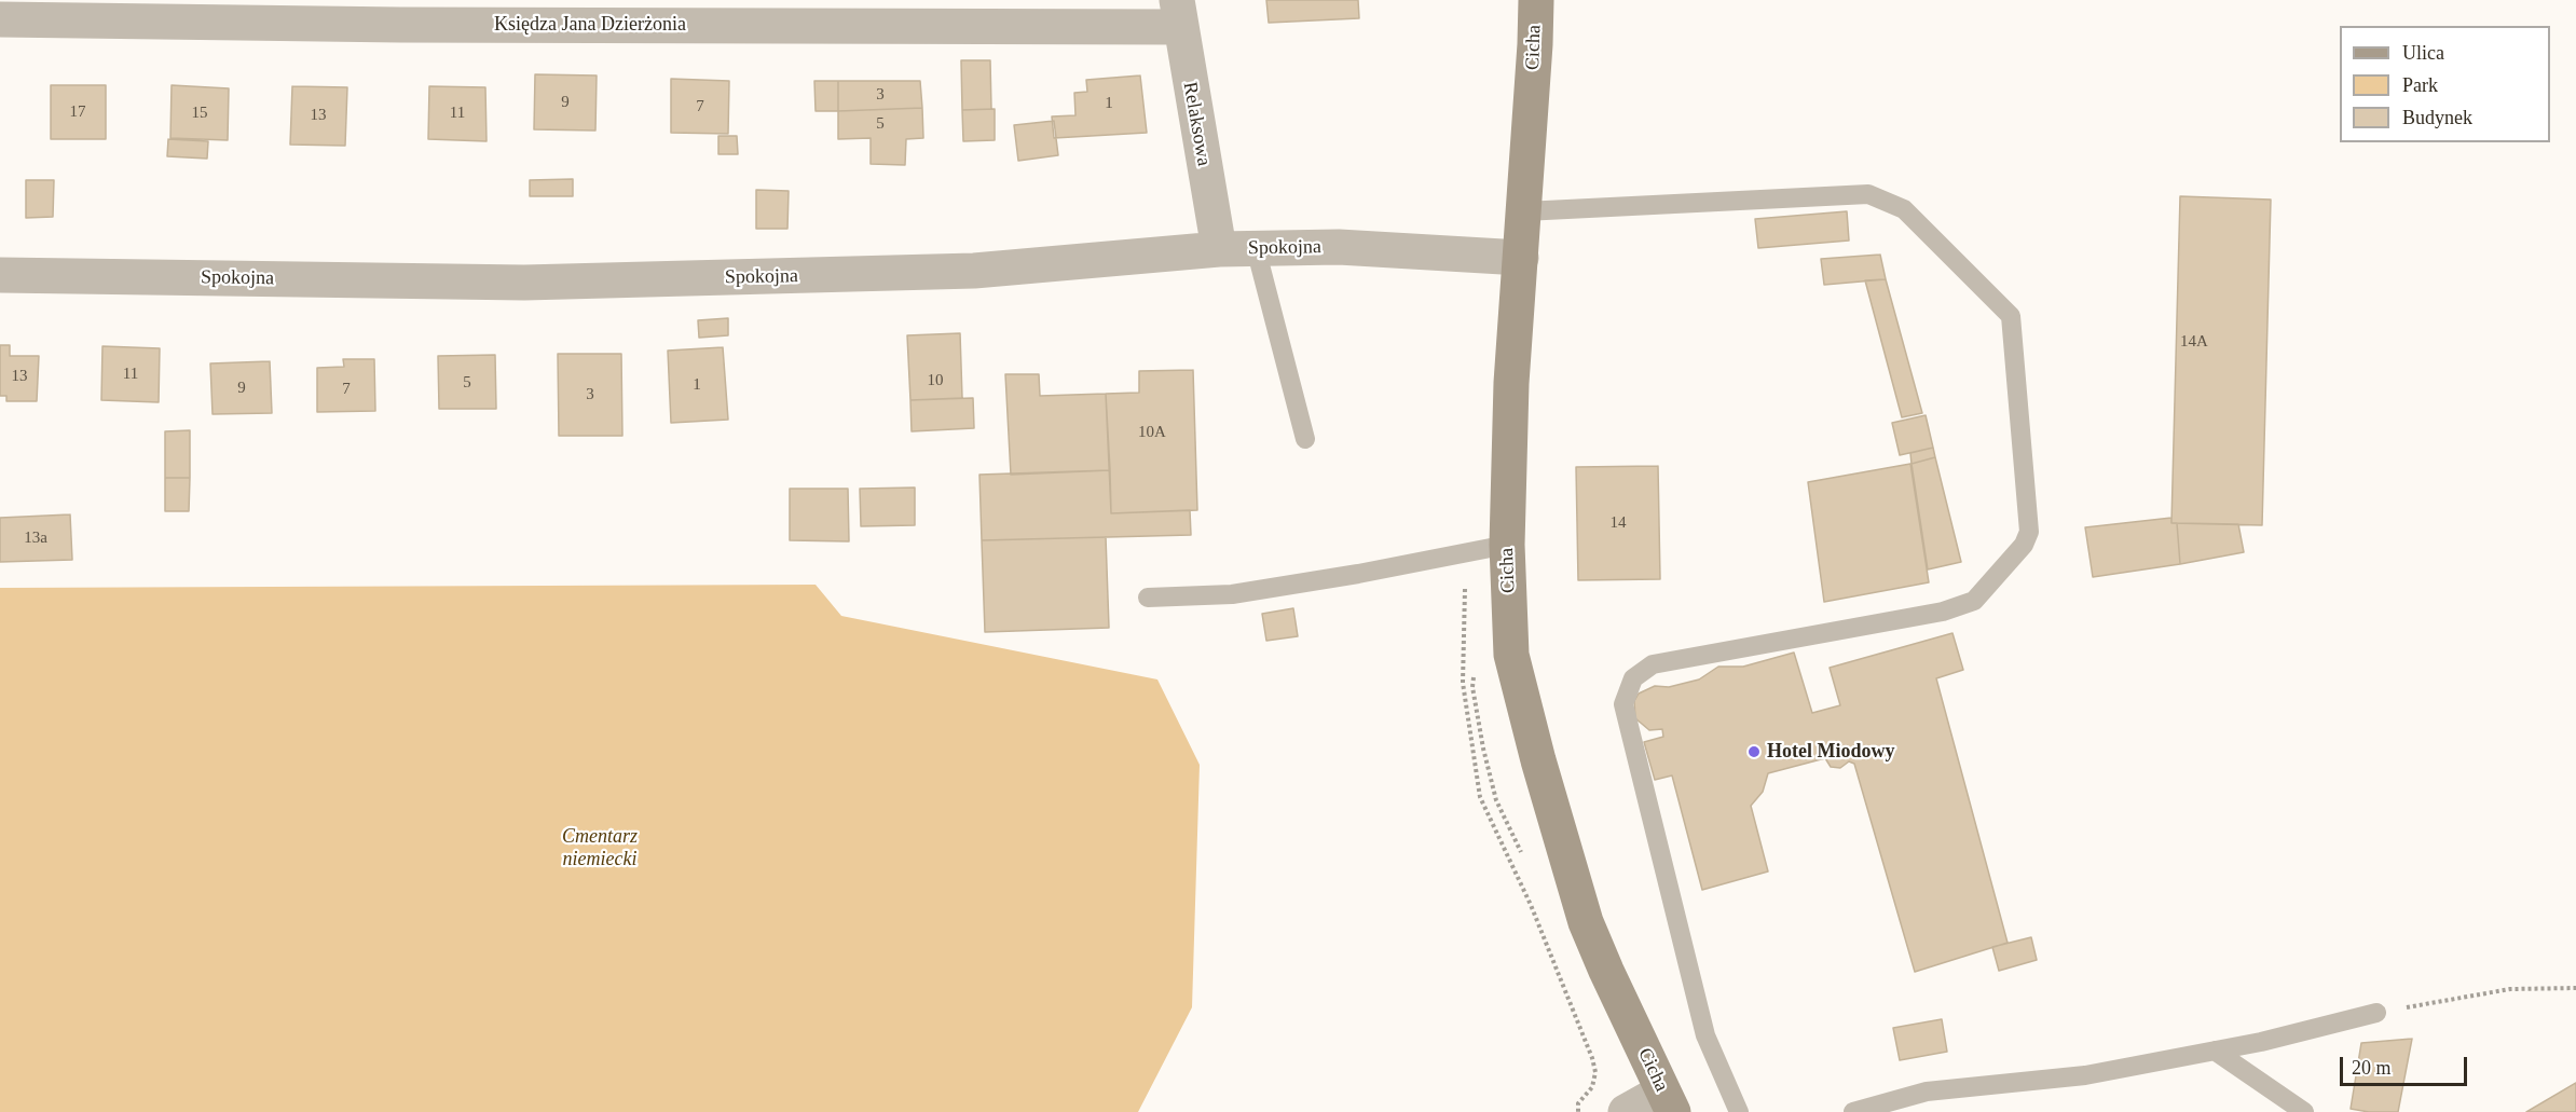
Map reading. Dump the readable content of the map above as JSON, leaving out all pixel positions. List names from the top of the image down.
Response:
{
  "streets": {
    "street": [
      "Księdza Jana Dzierżonia",
      "Cicha",
      "Relaksowa",
      "Spokojna"
    ]
  },
  "crossings": [
    ["Księdza Jana Dzierżonia", "Relaksowa"],
    ["Cicha", "Spokojna"],
    ["Relaksowa", "Spokojna"]
  ],
  "parks": ["Cmentarz niemiecki"],
  "places": ["Hotel Miodowy"],
  "house_numbers": [
    "3",
    "9",
    "1",
    "7",
    "17",
    "15",
    "11",
    "13",
    "5",
    "14A",
    "11",
    "13",
    "10",
    "5",
    "1",
    "9",
    "7",
    "3",
    "10A",
    "14",
    "13a"
  ],
  "legend": ["Ulica", "Park", "Budynek"],
  "scale_bar": "20 m"
}
